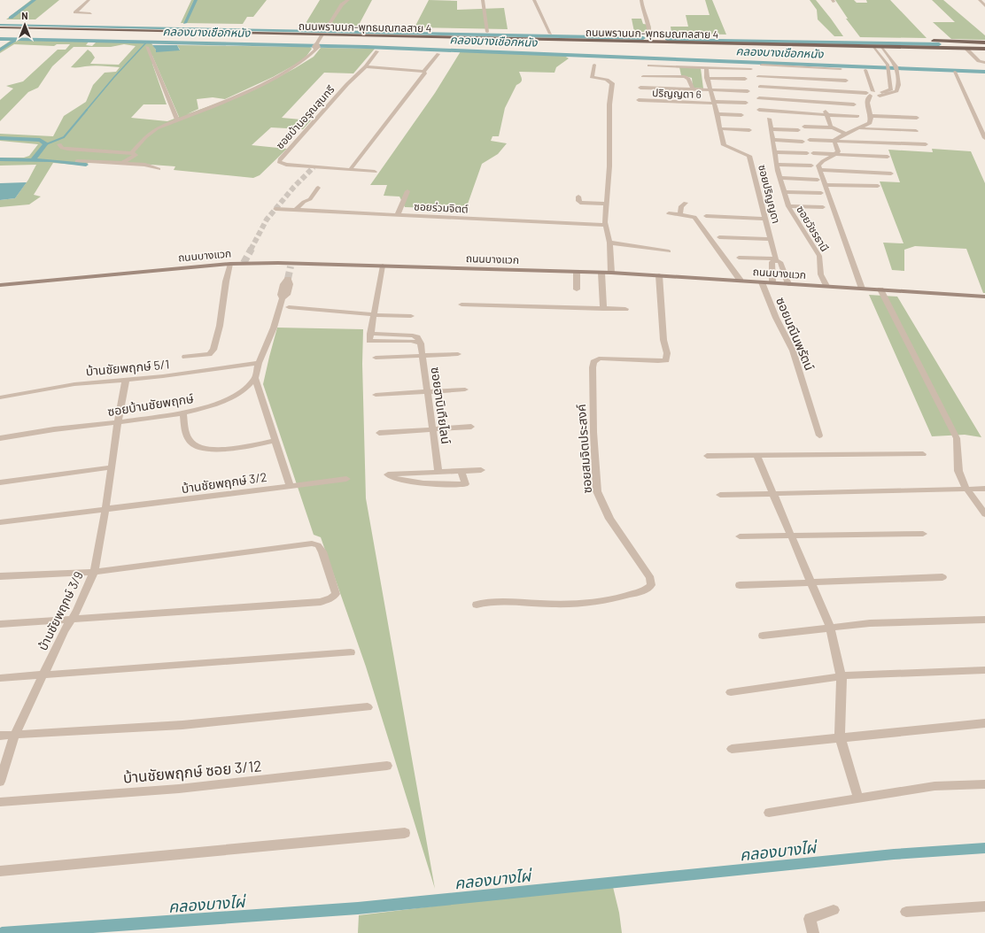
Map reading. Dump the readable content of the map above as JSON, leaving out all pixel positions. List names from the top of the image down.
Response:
{
  "streets": {
    "main road": ["ถนนพรานนก-พุทธมณฑลสาย 4", "ถนนบางแวก"],
    "street": [
      "ปริญญดา 6",
      "ซอยบ้านอรุณสุนทรี",
      "ซอยปริญญดา",
      "ซอยร่วมจิตต์",
      "ซอยวัชรธานี",
      "ซอยมณีนพรัตน์",
      "บ้านชัยพฤกษ์ 5/1",
      "ซอยบ้านชัยพฤกษ์",
      "ซอยฮาบิเทียไลน์",
      "ซอยสมจิตประสงค์",
      "บ้านชัยพฤกษ์ 3/2",
      "บ้านชัยพฤกษ์ 3/9",
      "บ้านชัยพฤกษ์ ซอย 3/12"
    ]
  },
  "crossings": [
    ["ปริญญดา 6", "ซอยปริญญดา"],
    ["ซอยปริญญดา", "ถนนบางแวก"],
    ["ซอยวัชรธานี", "ถนนบางแวก"],
    ["ถนนบางแวก", "ซอยมณีนพรัตน์"],
    ["ถนนบางแวก", "ซอยสมจิตประสงค์"],
    ["บ้านชัยพฤกษ์ 5/1", "บ้านชัยพฤกษ์ 3/9"],
    ["ซอยบ้านชัยพฤกษ์", "บ้านชัยพฤกษ์ 3/9"],
    ["บ้านชัยพฤกษ์ 3/2", "บ้านชัยพฤกษ์ 3/9"]
  ],
  "water": ["คลองบางเชือกหนัง", "คลองบางไผ่"],
  "north": "top"
}
